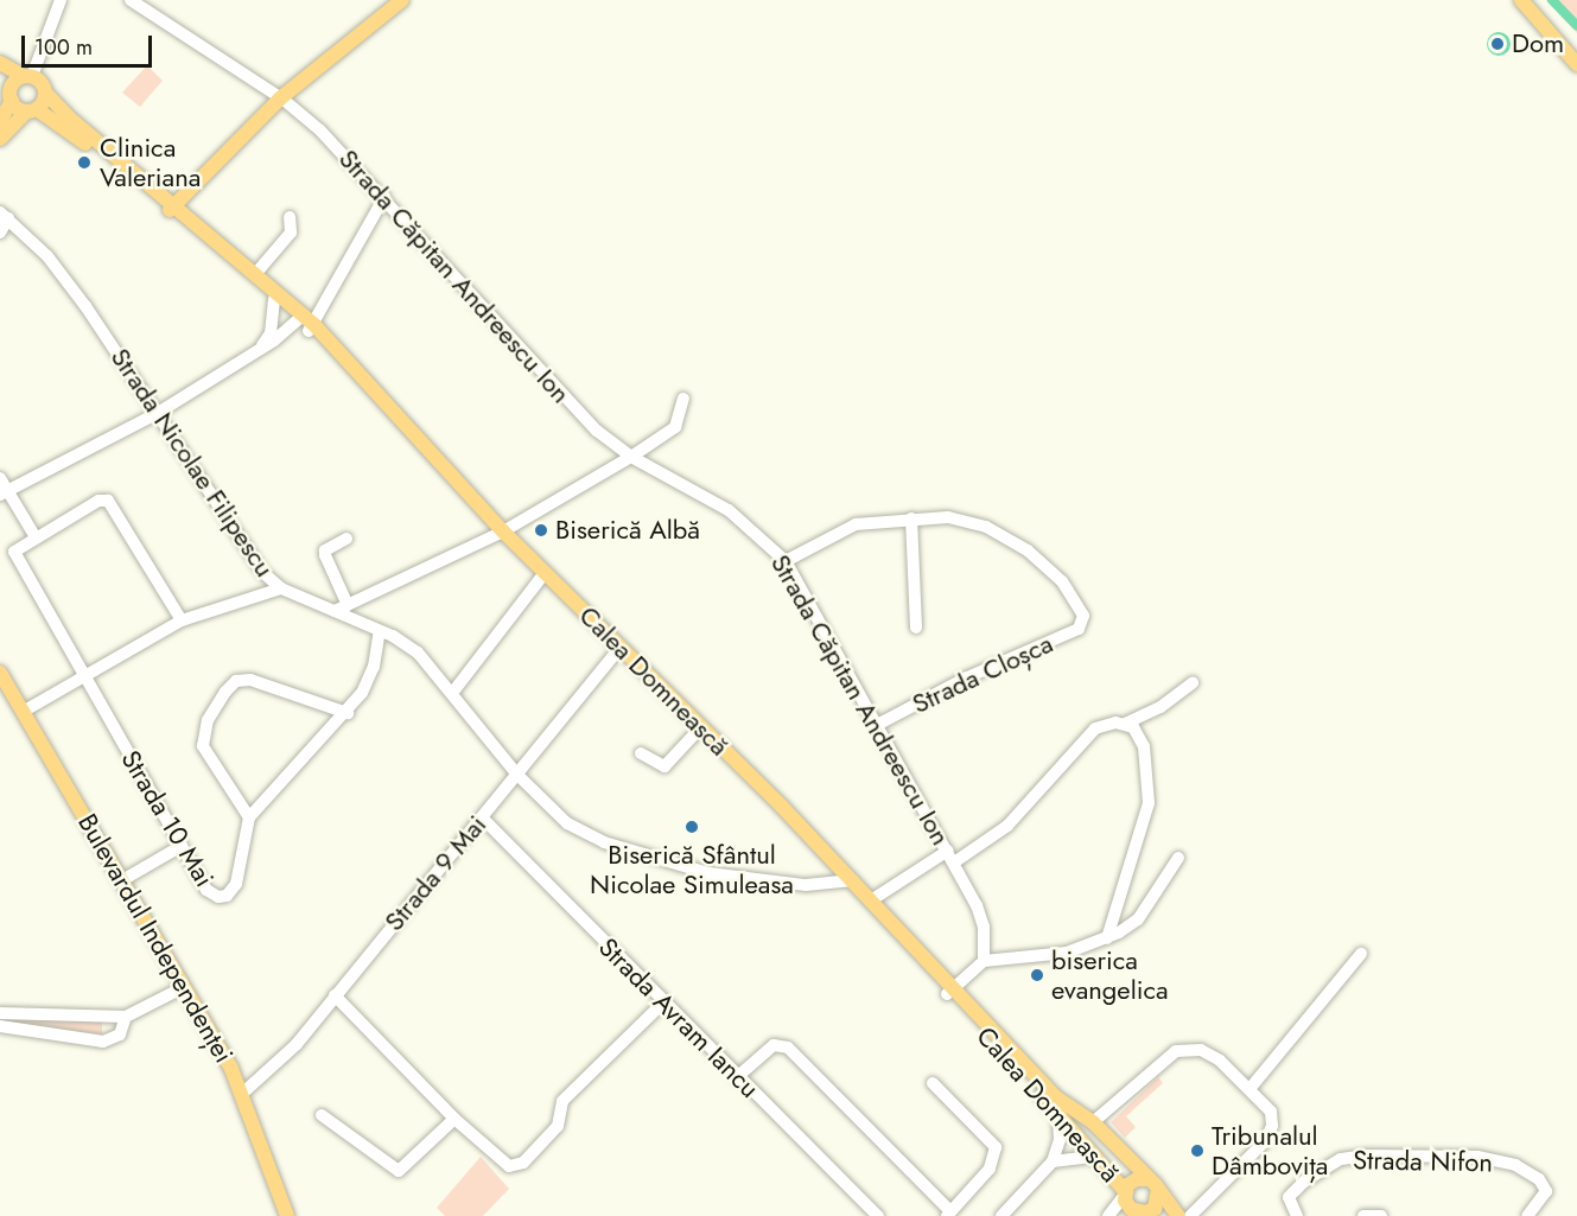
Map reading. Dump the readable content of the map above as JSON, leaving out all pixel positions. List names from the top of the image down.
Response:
{
  "streets": {
    "main road": ["Calea Domnească", "Bulevardul Independenței"],
    "street": [
      "Strada Căpitan Andreescu Ion",
      "Strada Nicolae Filipescu",
      "Strada Cloșca",
      "Strada 10 Mai",
      "Strada 9 Mai",
      "Strada Avram Iancu",
      "Strada Nifon"
    ]
  },
  "crossings": [
    ["Strada Căpitan Andreescu Ion", "Strada Cloșca"],
    ["Strada Nicolae Filipescu", "Calea Domnească"],
    ["Strada Nicolae Filipescu", "Strada 9 Mai"],
    ["Calea Domnească", "Strada 9 Mai"],
    ["Strada 9 Mai", "Bulevardul Independenței"],
    ["Strada 9 Mai", "Strada Avram Iancu"]
  ],
  "places": [
    "Dom",
    "Clinica Valeriana",
    "Biserică Albă",
    "Biserică Sfântul Nicolae Simuleasa",
    "biserica evangelica",
    "Tribunalul Dâmbovița"
  ],
  "scale_bar": "100 m"
}
